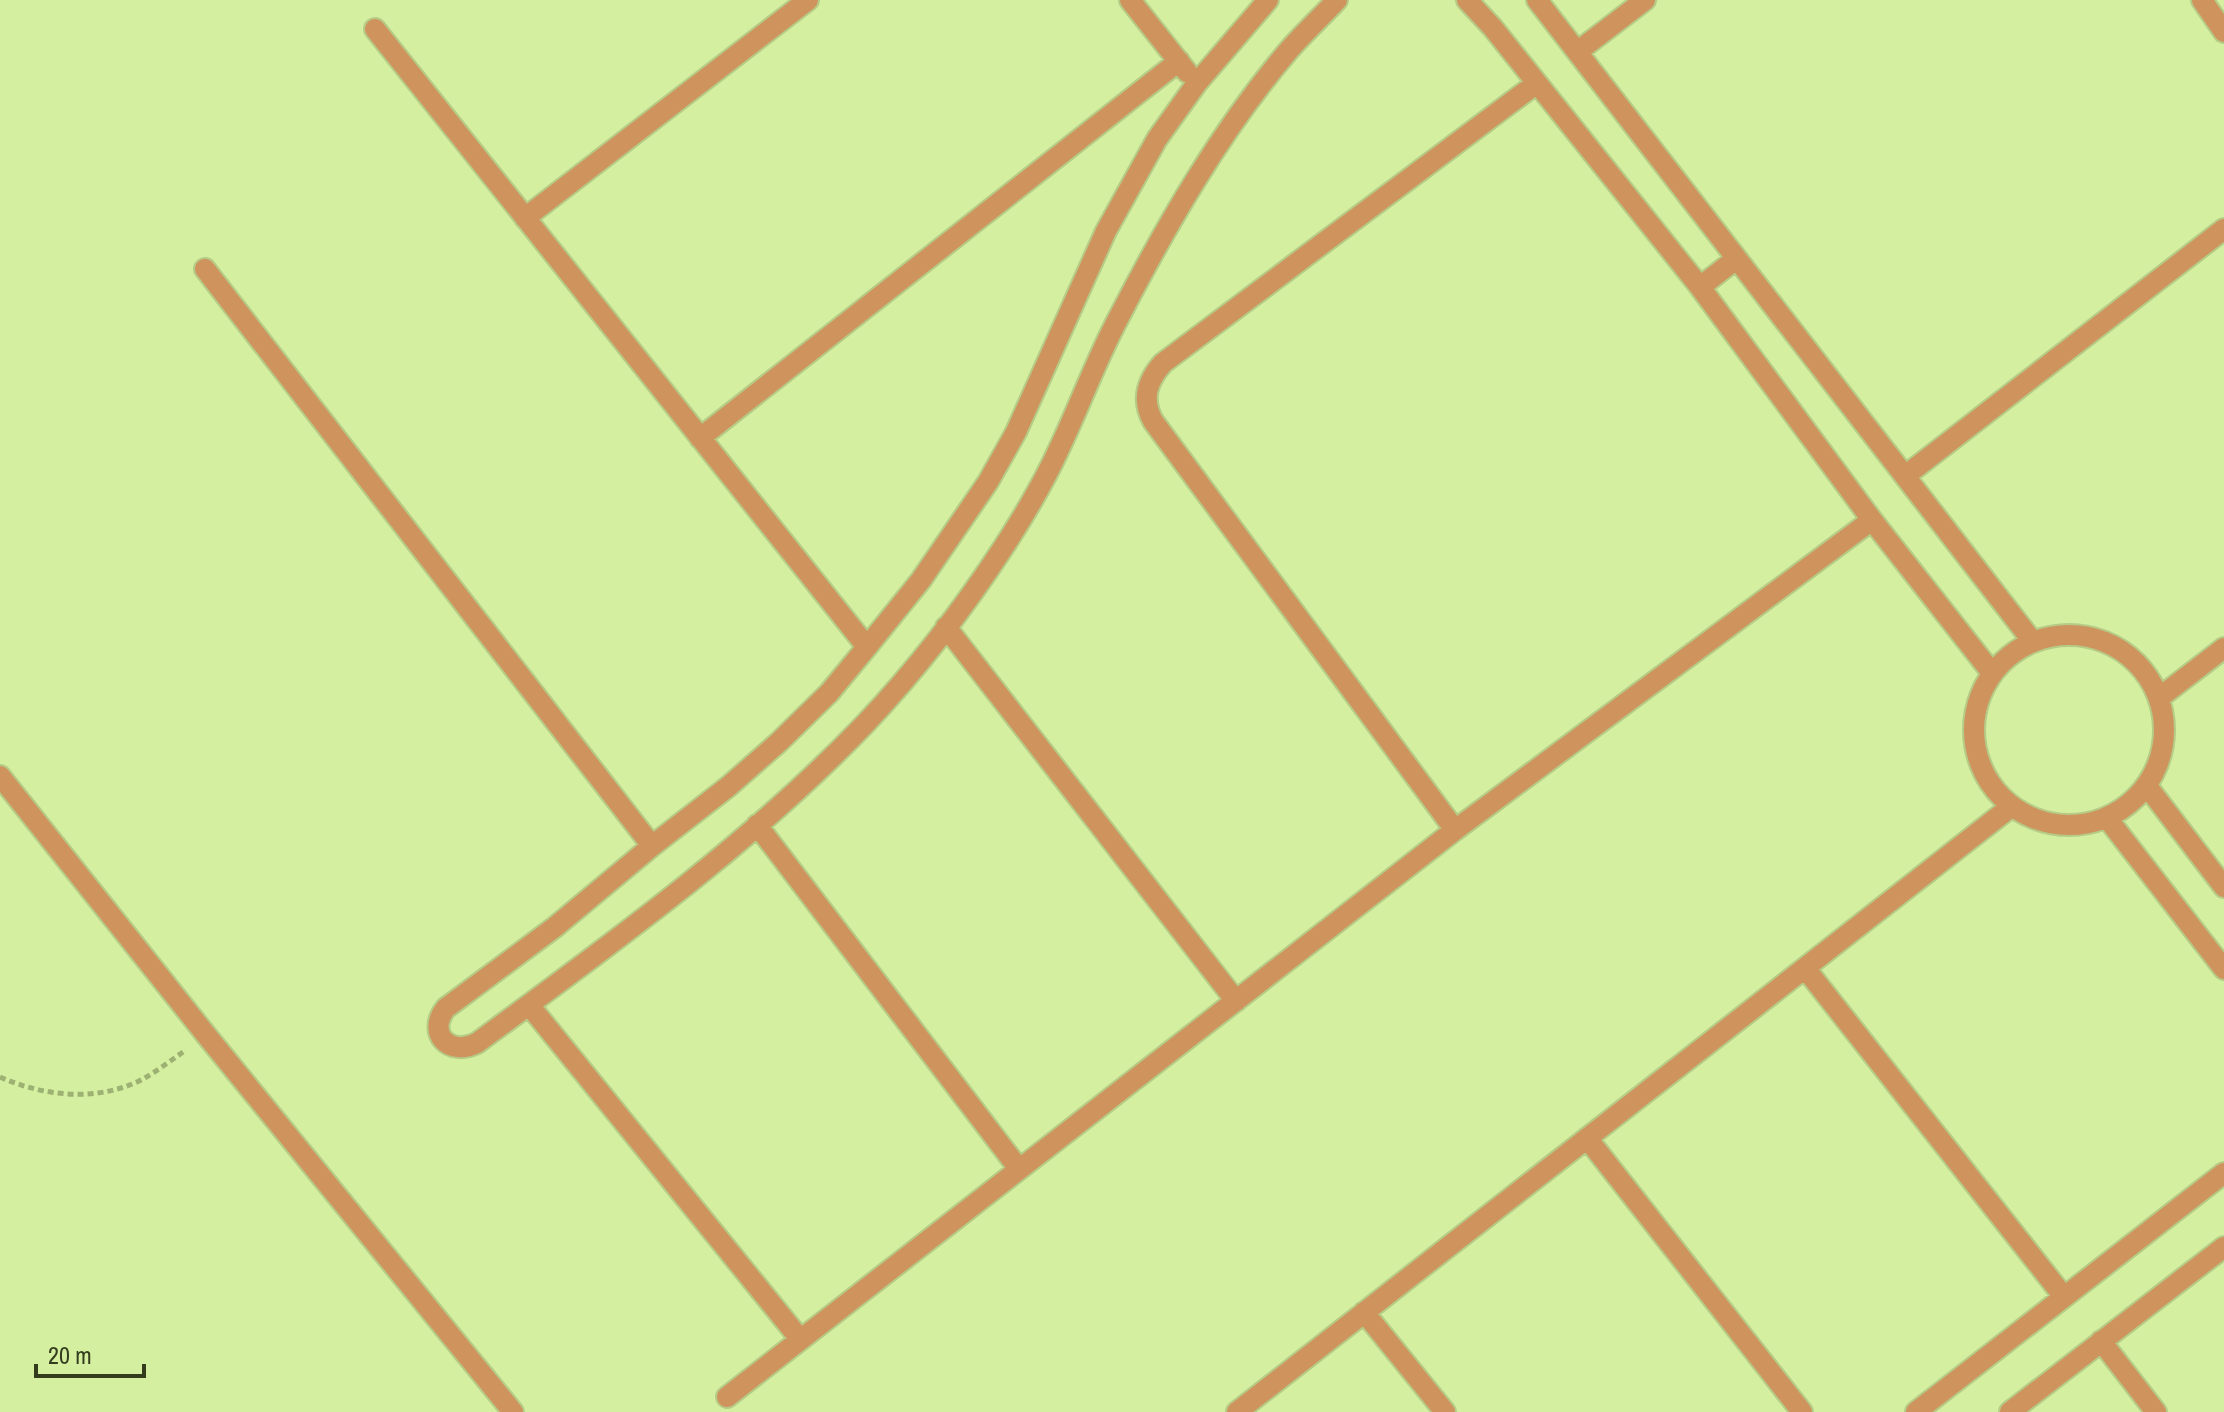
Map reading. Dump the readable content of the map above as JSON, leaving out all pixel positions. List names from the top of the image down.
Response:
{
  "scale_bar": "20 m"
}
